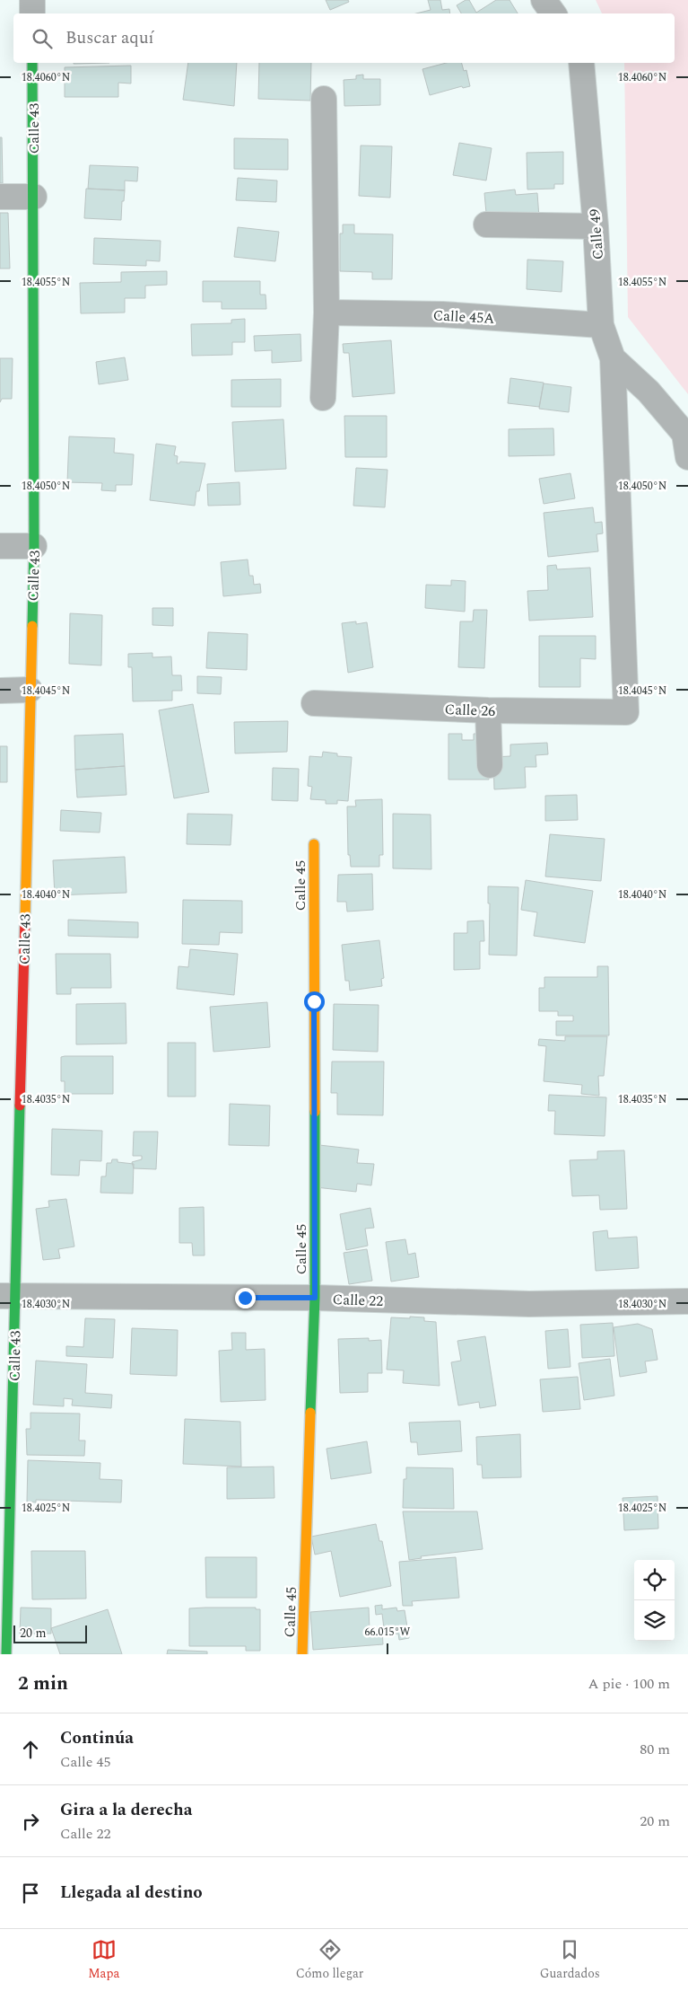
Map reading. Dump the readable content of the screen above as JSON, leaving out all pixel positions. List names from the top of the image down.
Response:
{
  "streets": {
    "street": [
      "Calle 43",
      "Calle 49",
      "Calle 45A",
      "Calle 26",
      "Calle 45",
      "Calle 22"
    ]
  },
  "crossings": [
    ["Calle 43", "Calle 22"],
    ["Calle 49", "Calle 45A"],
    ["Calle 49", "Calle 26"],
    ["Calle 45", "Calle 22"]
  ],
  "scale_bar": "20 m",
  "page": {
    "search": "Buscar aquí",
    "scale": "20 m",
    "heading": ["2 min", "A pie · 100 m"],
    "list": [
      ["Continúa", "Calle 45", "80 m"],
      ["Gira a la derecha", "Calle 22", "20 m"],
      "Llegada al destino"
    ],
    "nav": ["Mapa", "Cómo llegar", "Guardados"]
  },
  "coordinates": [
    "18.4060°N",
    "18.4055°N",
    "18.4050°N",
    "18.4045°N",
    "18.4040°N",
    "18.4035°N",
    "18.4030°N",
    "18.4025°N",
    "66.015°W"
  ]
}
